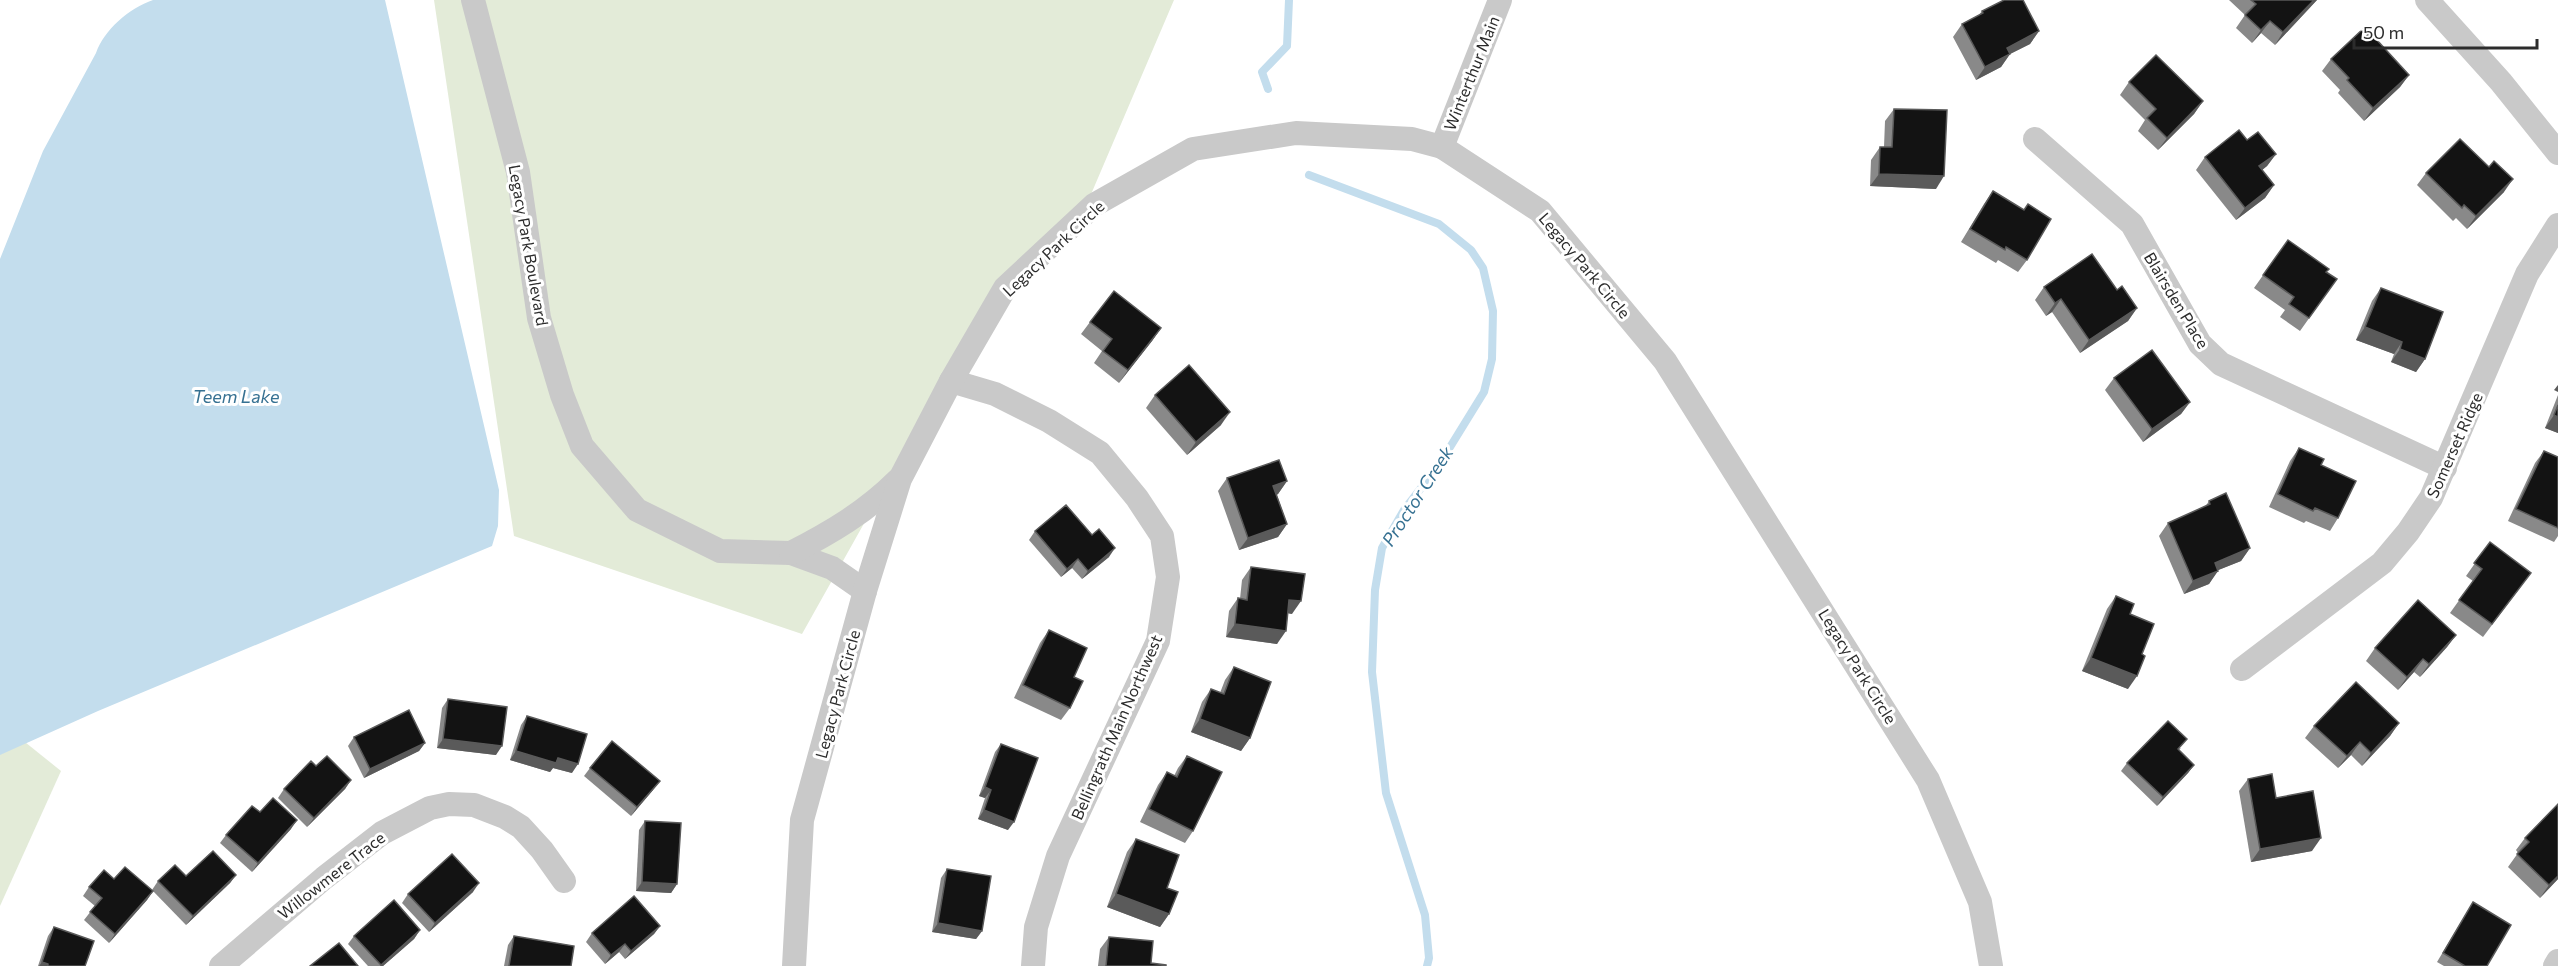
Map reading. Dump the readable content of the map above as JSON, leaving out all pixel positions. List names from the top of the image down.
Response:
{
  "streets": {
    "street": [
      "Winterthur Main",
      "Legacy Park Boulevard",
      "Legacy Park Circle",
      "Blairsden Place",
      "Somerset Ridge",
      "Bellingrath Main Northwest",
      "Willowmere Trace"
    ]
  },
  "crossings": [
    ["Winterthur Main", "Legacy Park Circle"],
    ["Legacy Park Boulevard", "Legacy Park Circle"],
    ["Legacy Park Circle", "Bellingrath Main Northwest"],
    ["Blairsden Place", "Somerset Ridge"]
  ],
  "water": ["Teem Lake", "Proctor Creek"],
  "scale_bar": "50 m"
}
